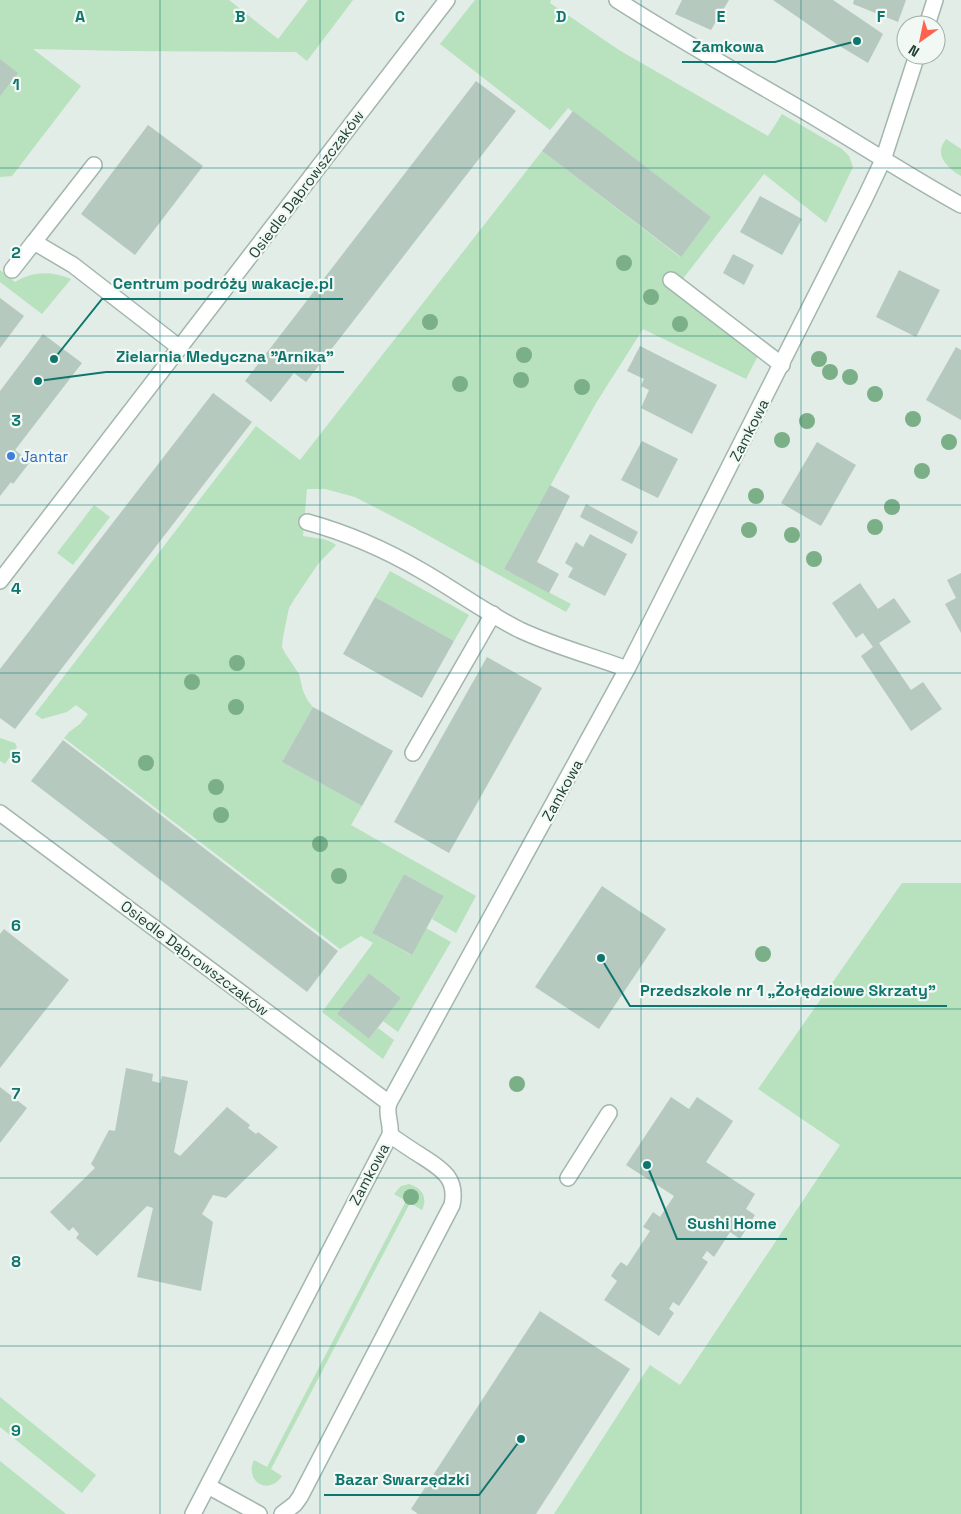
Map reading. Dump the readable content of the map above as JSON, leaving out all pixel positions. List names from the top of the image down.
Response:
{
  "streets": {
    "street": ["Osiedle Dąbrowszczaków", "Zamkowa"]
  },
  "crossings": [
    ["Osiedle Dąbrowszczaków", "Zamkowa"]
  ],
  "places": [
    "Zamkowa",
    "Centrum podróży wakacje.pl",
    "Zielarnia Medyczna \"Arnika\"",
    "Jantar",
    "Przedszkole nr 1 „Żołędziowe Skrzaty\"",
    "Sushi Home",
    "Bazar Swarzędzki"
  ],
  "north": "bottom left",
  "grid": {
    "columns": [
      "A",
      "B",
      "C",
      "D",
      "E",
      "F"
    ],
    "rows": [
      "1",
      "2",
      "3",
      "4",
      "5",
      "6",
      "7",
      "8",
      "9"
    ]
  }
}
